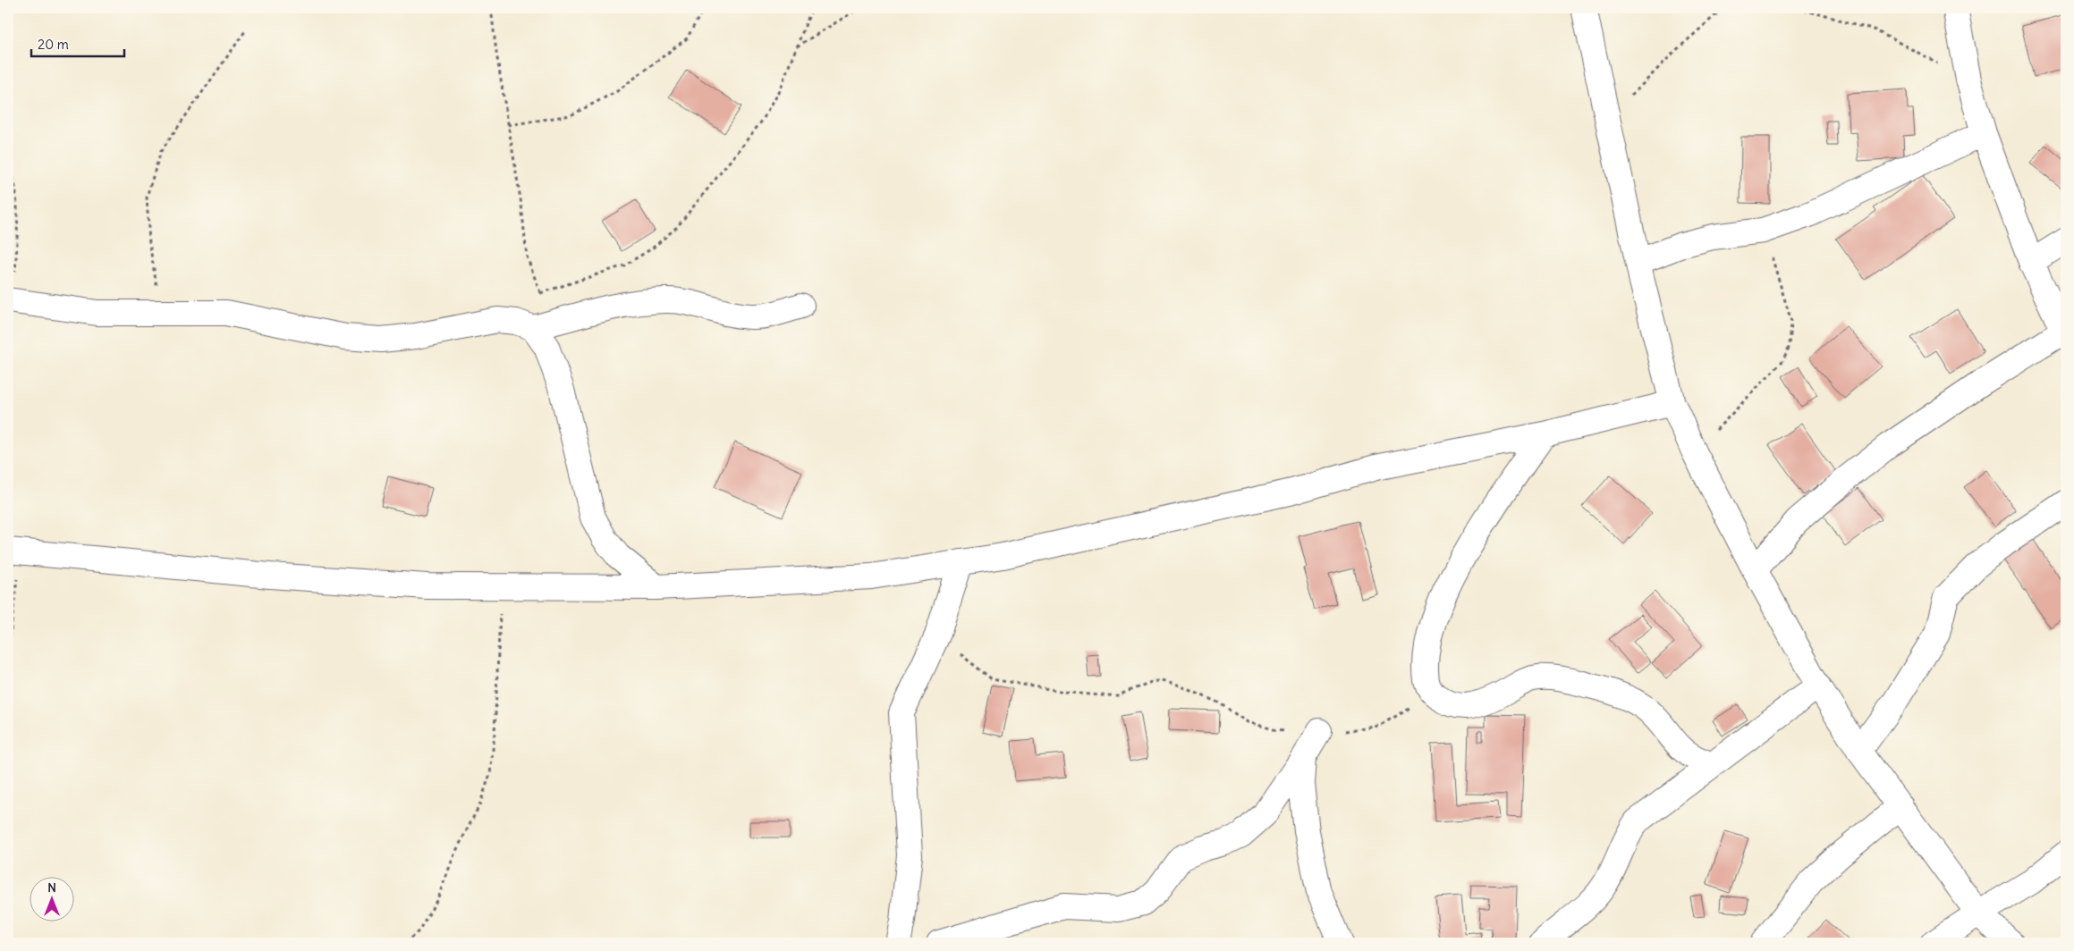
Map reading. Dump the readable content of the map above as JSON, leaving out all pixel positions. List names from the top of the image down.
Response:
{
  "scale_bar": "20 m",
  "north": "top"
}
